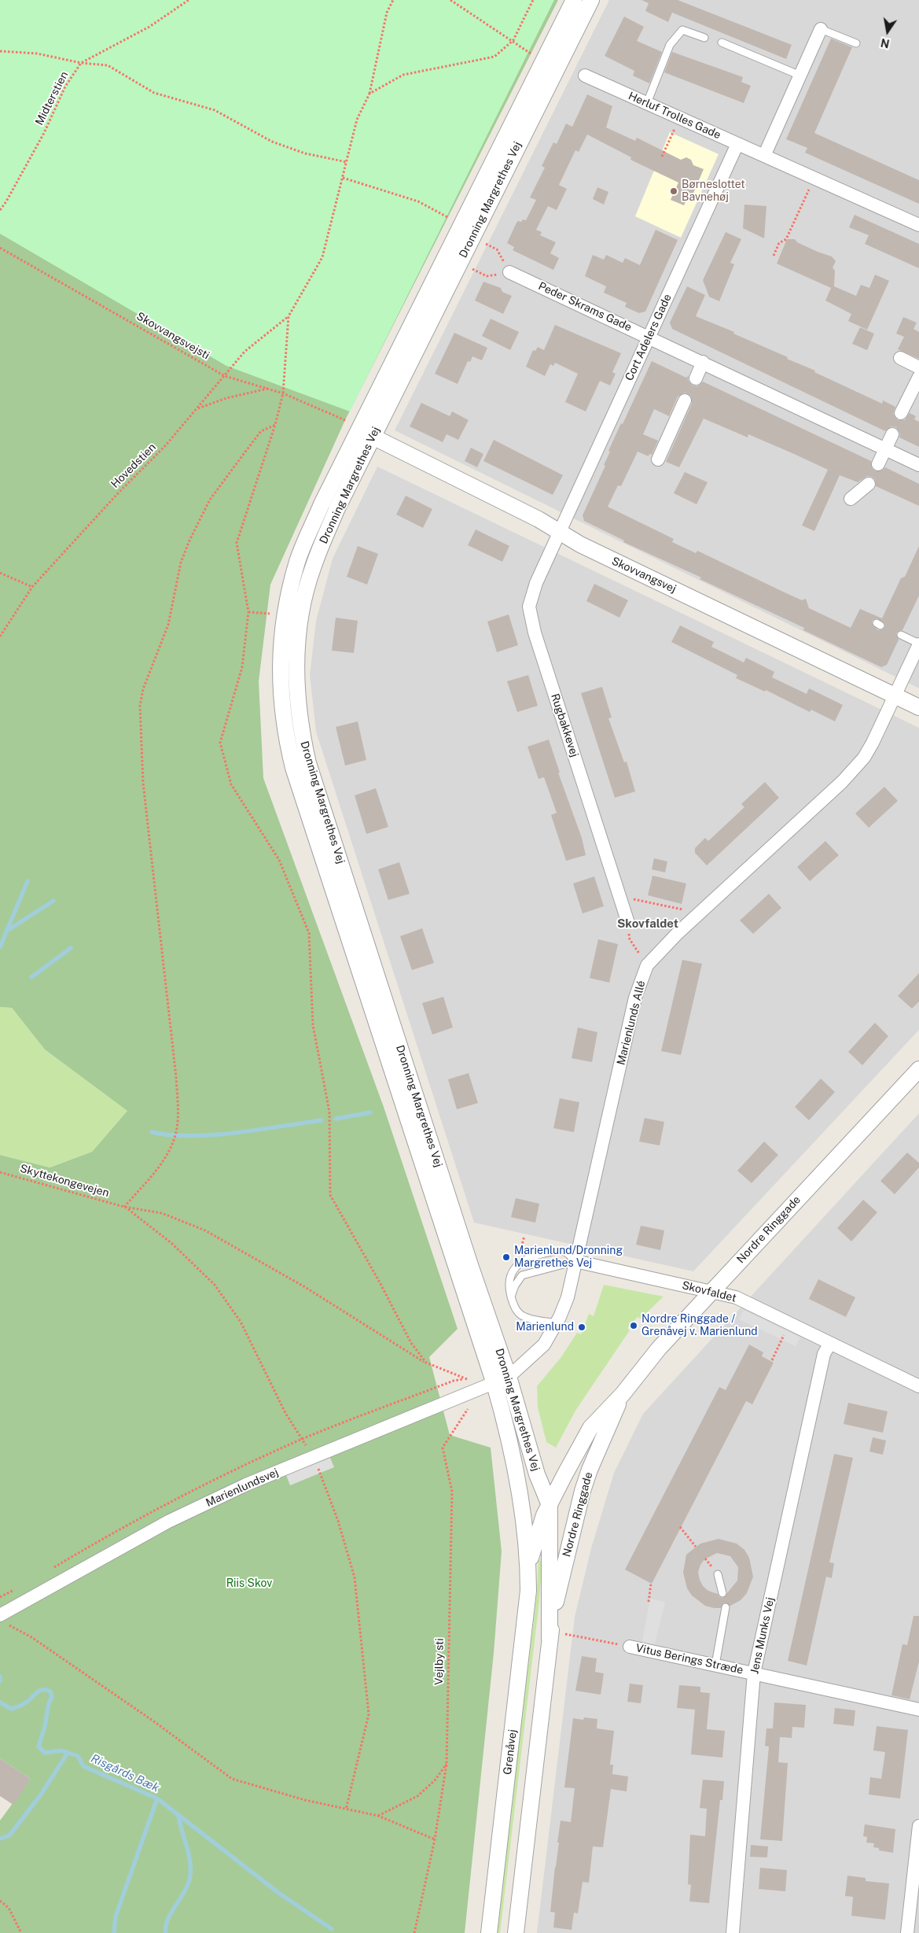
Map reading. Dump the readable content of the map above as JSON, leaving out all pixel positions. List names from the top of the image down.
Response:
{
  "streets": {
    "street": [
      "Herluf Trolles Gade",
      "Dronning Margrethes Vej",
      "Peder Skrams Gade",
      "Cort Adelers Gade",
      "Skovvangsvej",
      "Rugbakkevej",
      "Marienlunds Allé",
      "Nordre Ringgade",
      "Skovfaldet",
      "Marienlundsvej",
      "Jens Munks Vej",
      "Vitus Berings Stræde",
      "Grenåvej"
    ],
    "path": [
      "Midterstien",
      "Skovvangsvejsti",
      "Hovedstien",
      "Skyttekongevejen",
      "Vejlby sti"
    ]
  },
  "crossings": [
    ["Herluf Trolles Gade", "Cort Adelers Gade"],
    ["Dronning Margrethes Vej", "Skovvangsvej"],
    ["Dronning Margrethes Vej", "Marienlunds Allé"],
    ["Dronning Margrethes Vej", "Nordre Ringgade"],
    ["Dronning Margrethes Vej", "Marienlundsvej"],
    ["Dronning Margrethes Vej", "Vitus Berings Stræde"],
    ["Dronning Margrethes Vej", "Grenåvej"],
    ["Peder Skrams Gade", "Cort Adelers Gade"],
    ["Skovvangsvejsti", "Hovedstien"],
    ["Cort Adelers Gade", "Skovvangsvej"],
    ["Cort Adelers Gade", "Rugbakkevej"],
    ["Skovvangsvej", "Rugbakkevej"],
    ["Skovvangsvej", "Marienlunds Allé"],
    ["Marienlunds Allé", "Skovfaldet"],
    ["Marienlunds Allé", "Marienlundsvej"],
    ["Nordre Ringgade", "Skovfaldet"],
    ["Nordre Ringgade", "Vitus Berings Stræde"],
    ["Nordre Ringgade", "Grenåvej"],
    ["Skovfaldet", "Jens Munks Vej"],
    ["Jens Munks Vej", "Vitus Berings Stræde"]
  ],
  "districts": ["Skovfaldet"],
  "water": ["Risgårds Bæk"],
  "parks": ["Riis Skov"],
  "places": [
    "Børneslottet Bavnehøj",
    "Marienlund/Dronning Margrethes Vej",
    "Nordre Ringgade / Grenåvej v. Marienlund",
    "Marienlund"
  ],
  "north": "bottom"
}
